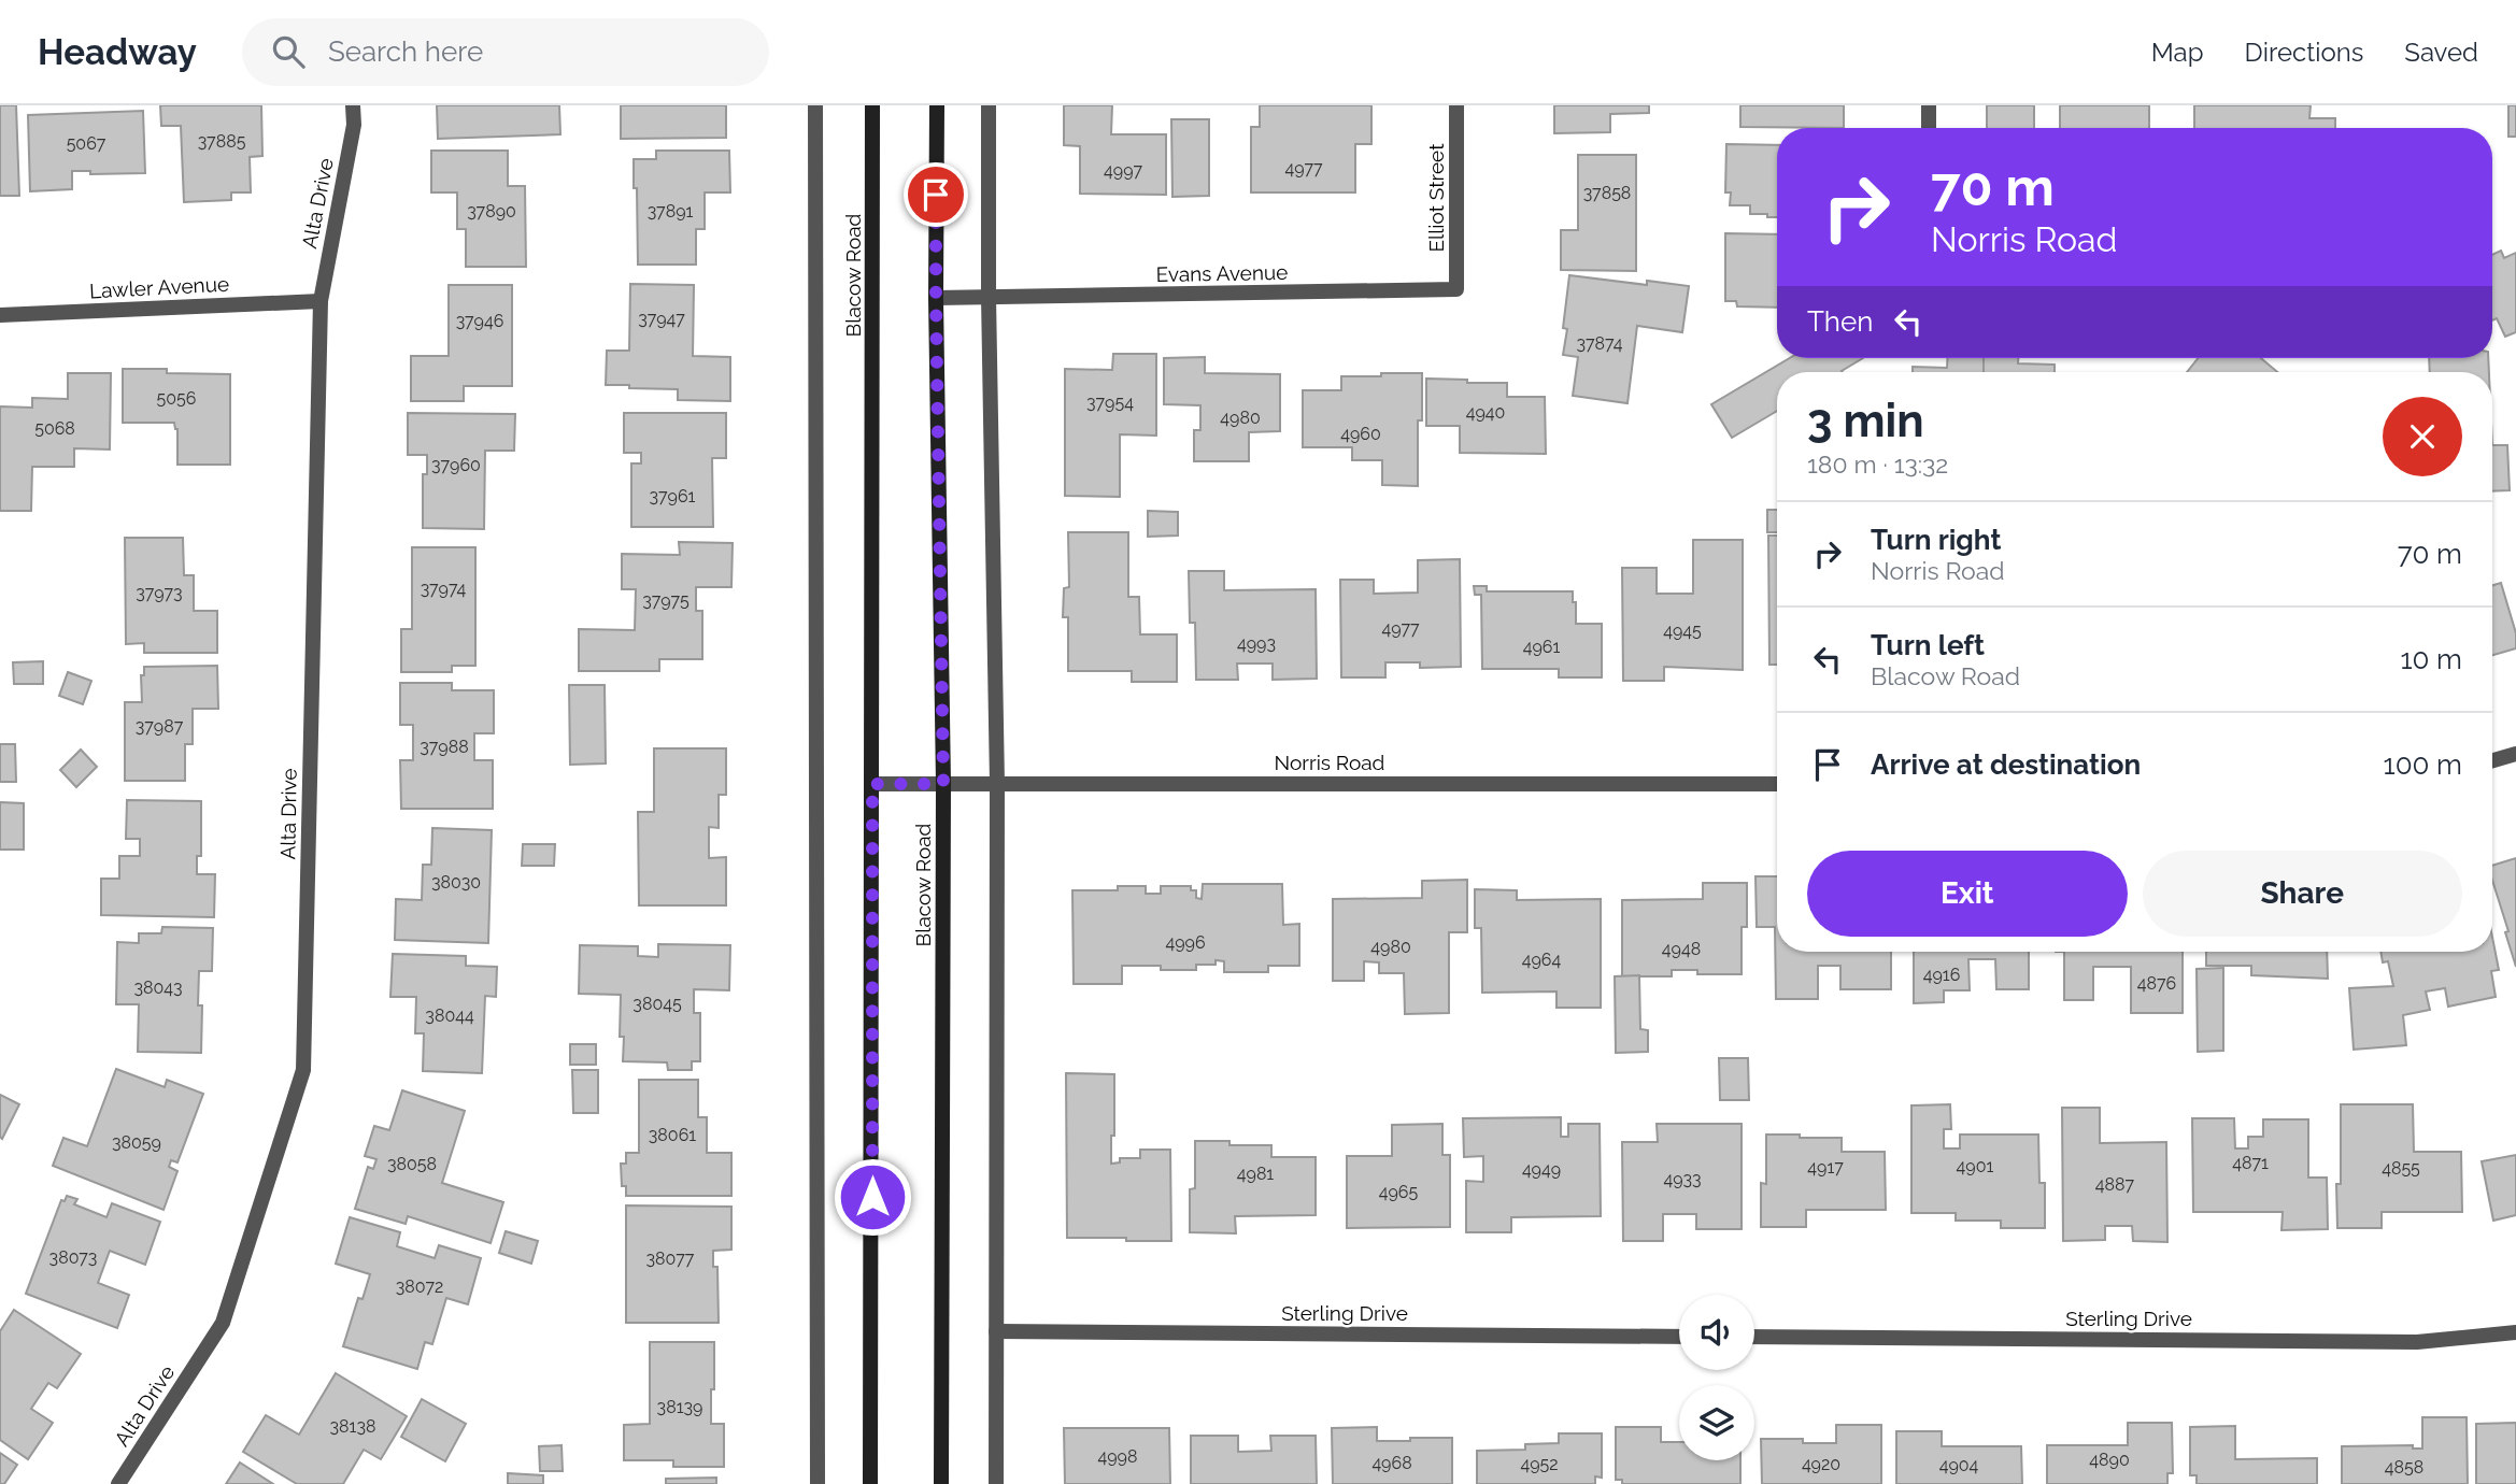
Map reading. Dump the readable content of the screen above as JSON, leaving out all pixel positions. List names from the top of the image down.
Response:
{
  "streets": {
    "main road": ["Blacow Road"],
    "street": [
      "Elliot Street",
      "Alta Drive",
      "Evans Avenue",
      "Lawler Avenue",
      "Norris Road",
      "Sterling Drive"
    ]
  },
  "crossings": [
    ["Elliot Street", "Evans Avenue"],
    ["Alta Drive", "Lawler Avenue"],
    ["Evans Avenue", "Blacow Road"],
    ["Blacow Road", "Norris Road"]
  ],
  "house_numbers": [
    "37885",
    "5067",
    "4977",
    "4997",
    "37858",
    "37890",
    "37891",
    "37947",
    "37946",
    "37874",
    "5056",
    "37954",
    "4940",
    "4980",
    "5068",
    "4960",
    "37960",
    "37961",
    "37974",
    "37973",
    "37975",
    "4977",
    "4945",
    "4993",
    "4961",
    "37987",
    "37988",
    "38030",
    "4996",
    "4980",
    "4948",
    "4964",
    "4916",
    "4876",
    "38043",
    "38045",
    "38044",
    "38061",
    "38059",
    "4871",
    "38058",
    "4901",
    "4917",
    "4855",
    "4949",
    "4981",
    "4933",
    "4887",
    "4965",
    "38073",
    "38077",
    "38072",
    "38139",
    "38138",
    "4998",
    "4890",
    "4968",
    "4952",
    "4920",
    "4904",
    "4858"
  ],
  "page": {
    "header": "Headway",
    "search": "Search here",
    "nav": ["Map", "Directions", "Saved"],
    "turn": ["70 m", "Norris Road"],
    "then": "Then",
    "heading": ["3 min", "180 m · 13:32"],
    "list": [
      {
        "name": "Turn right",
        "note": "Norris Road",
        "value": "70 m"
      },
      {
        "name": "Turn left",
        "note": "Blacow Road",
        "value": "10 m"
      },
      {
        "name": "Arrive at destination",
        "value": "100 m"
      }
    ],
    "buttons": ["Exit", "Share"]
  }
}
